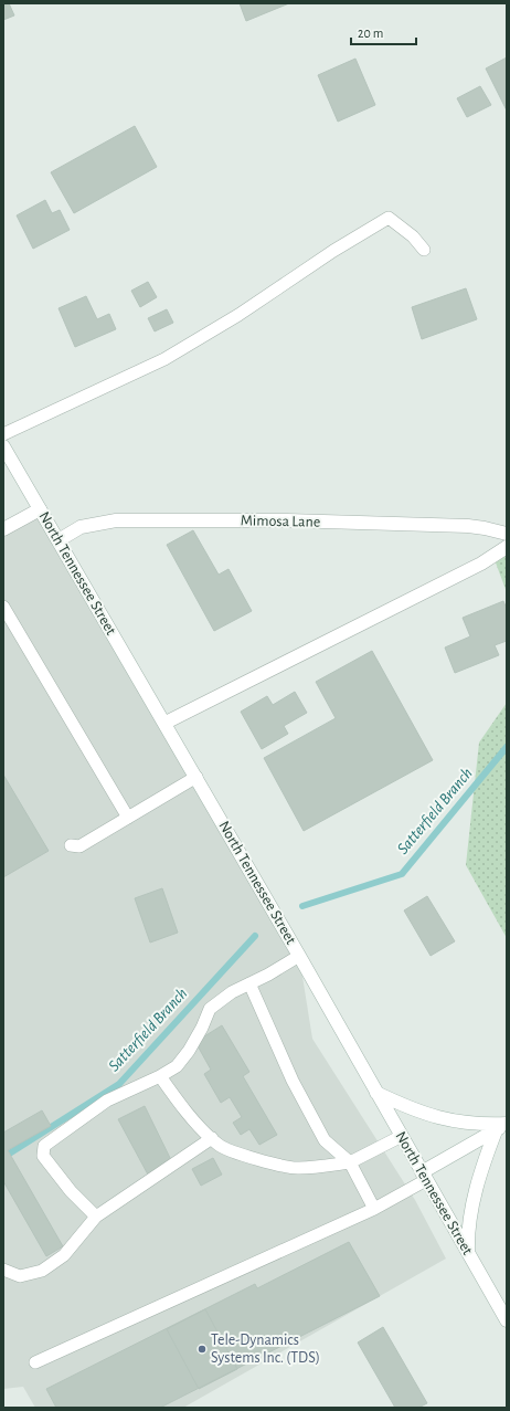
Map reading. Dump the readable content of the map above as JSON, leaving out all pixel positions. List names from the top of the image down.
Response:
{
  "streets": {
    "main road": ["Mimosa Lane", "North Tennessee Street"]
  },
  "crossings": [
    ["Mimosa Lane", "North Tennessee Street"]
  ],
  "water": ["Satterfield Branch"],
  "places": ["Tele-Dynamics Systems Inc. (TDS)"],
  "scale_bar": "20 m"
}
